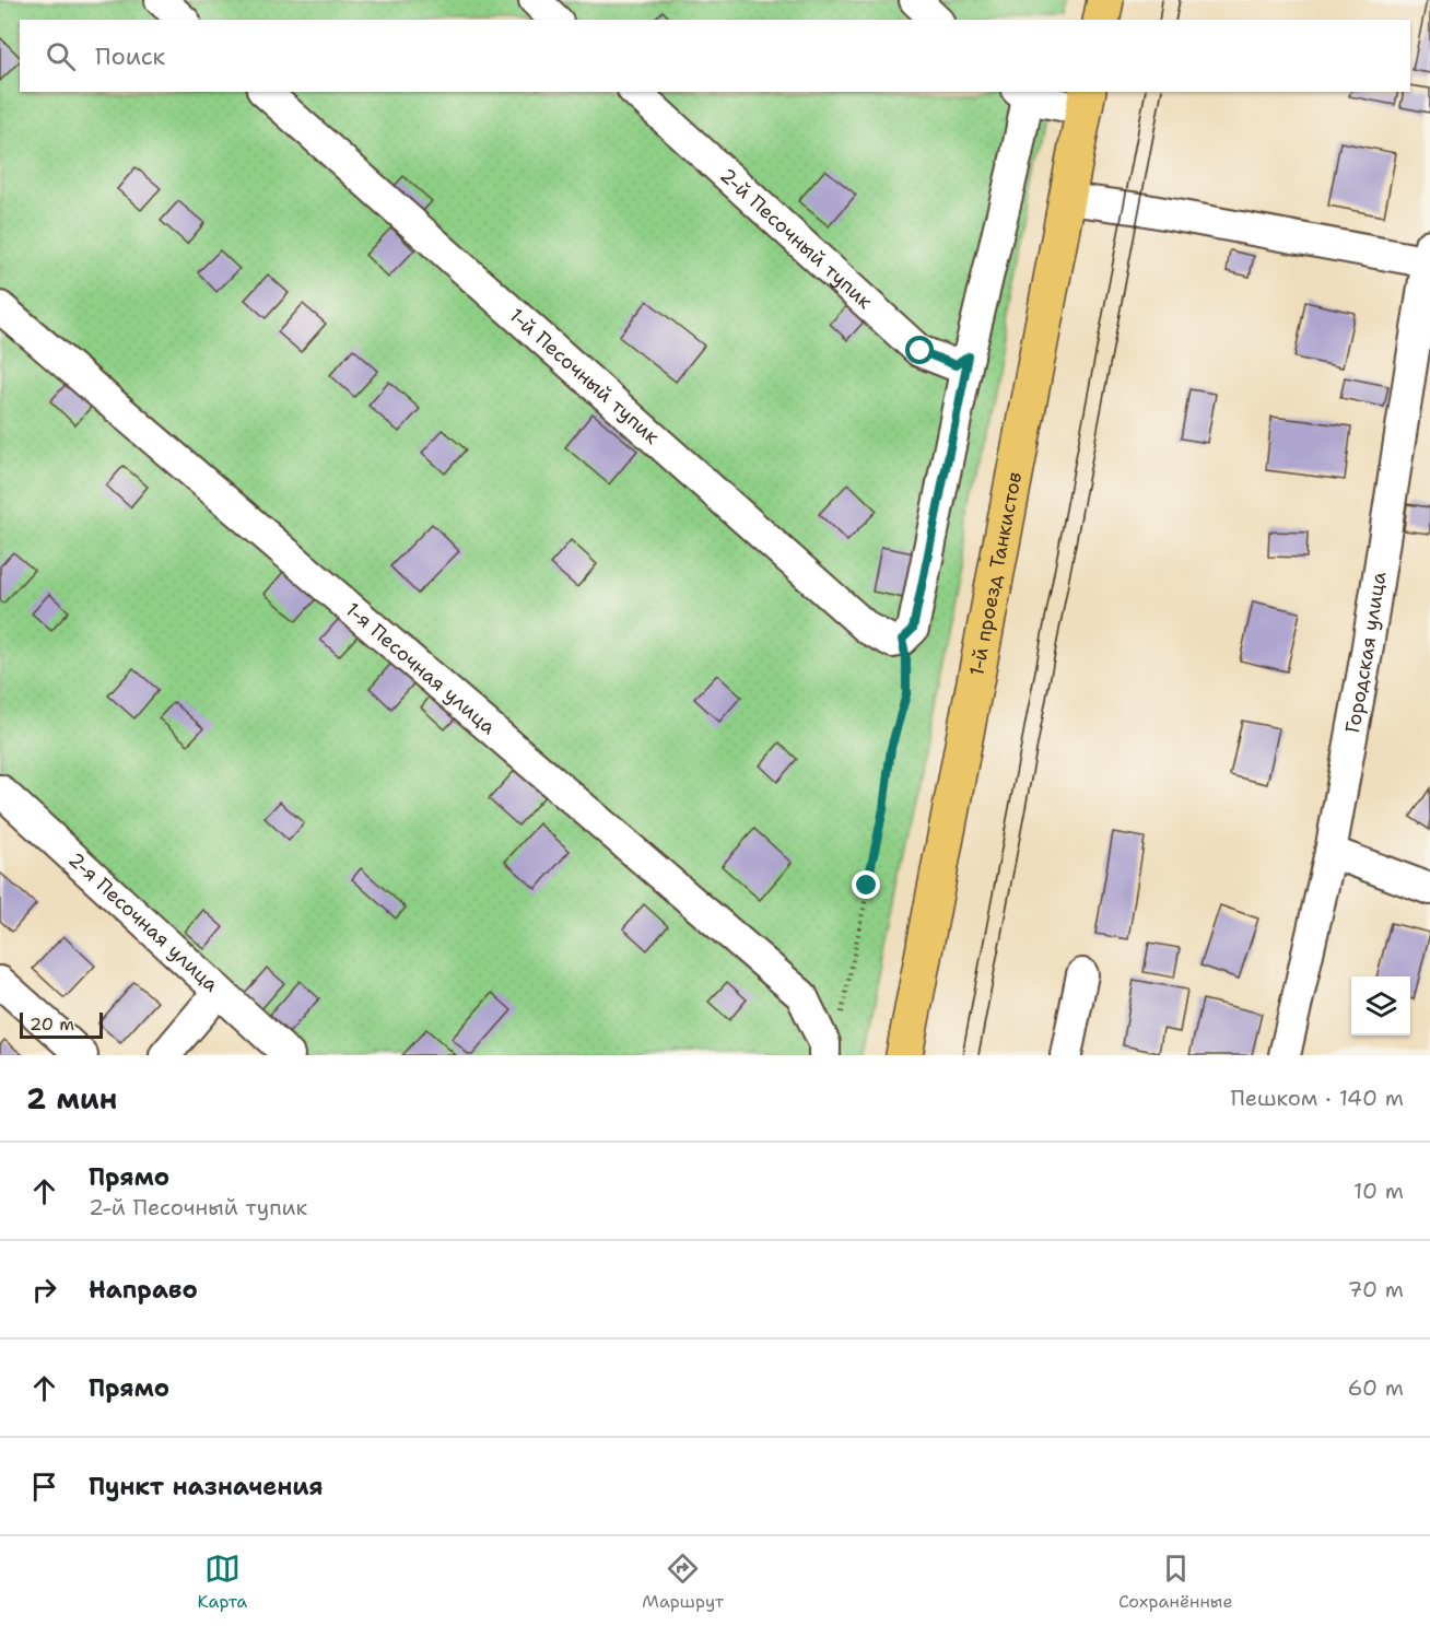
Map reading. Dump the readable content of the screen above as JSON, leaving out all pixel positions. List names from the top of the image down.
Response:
{
  "streets": {
    "main road": ["1-й проезд Танкистов"],
    "street": [
      "2-й Песочный тупик",
      "1-й Песочный тупик",
      "Городская улица",
      "1-я Песочная улица",
      "2-я Песочная улица"
    ]
  },
  "scale_bar": "20 m",
  "page": {
    "search": "Поиск",
    "scale": "20 m",
    "heading": ["2 мин", "Пешком · 140 m"],
    "list": [
      ["Прямо", "2-й Песочный тупик", "10 m"],
      ["Направо", "70 m"],
      ["Прямо", "60 m"],
      "Пункт назначения"
    ],
    "nav": ["Карта", "Маршрут", "Сохранённые"]
  }
}
